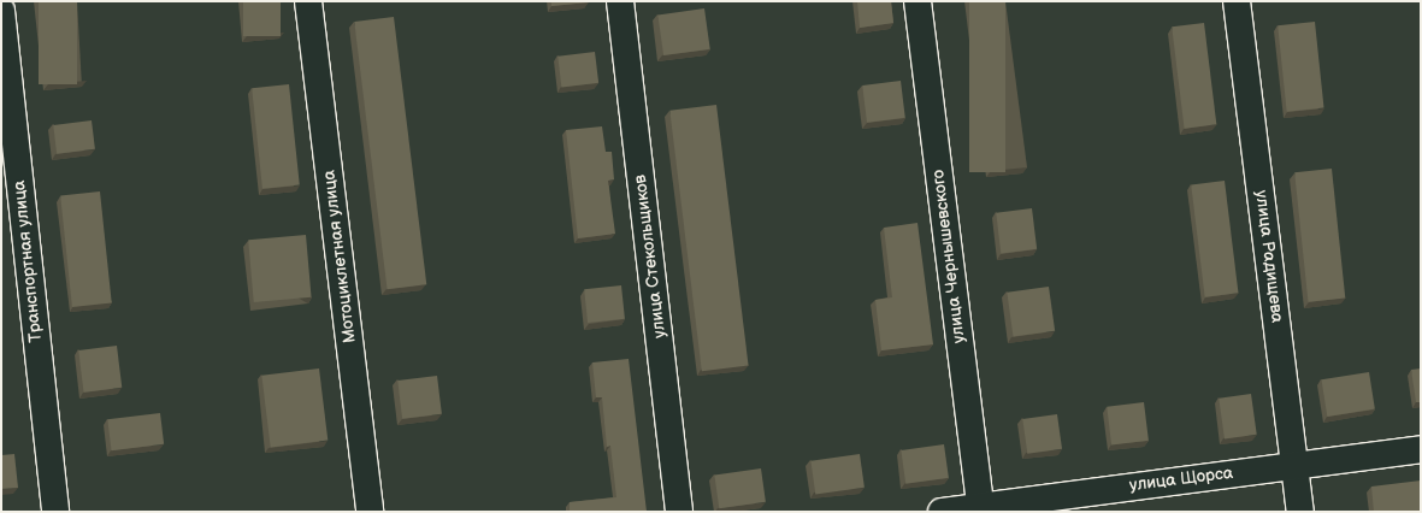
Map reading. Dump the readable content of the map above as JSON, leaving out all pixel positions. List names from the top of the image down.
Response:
{
  "streets": {
    "street": [
      "Мотоциклетная улица",
      "улица Стекольщиков",
      "улица Чернышевского",
      "улица Радищева",
      "Транспортная улица",
      "улица Щорса"
    ]
  },
  "crossings": [
    ["улица Чернышевского", "улица Щорса"],
    ["улица Радищева", "улица Щорса"]
  ]
}
